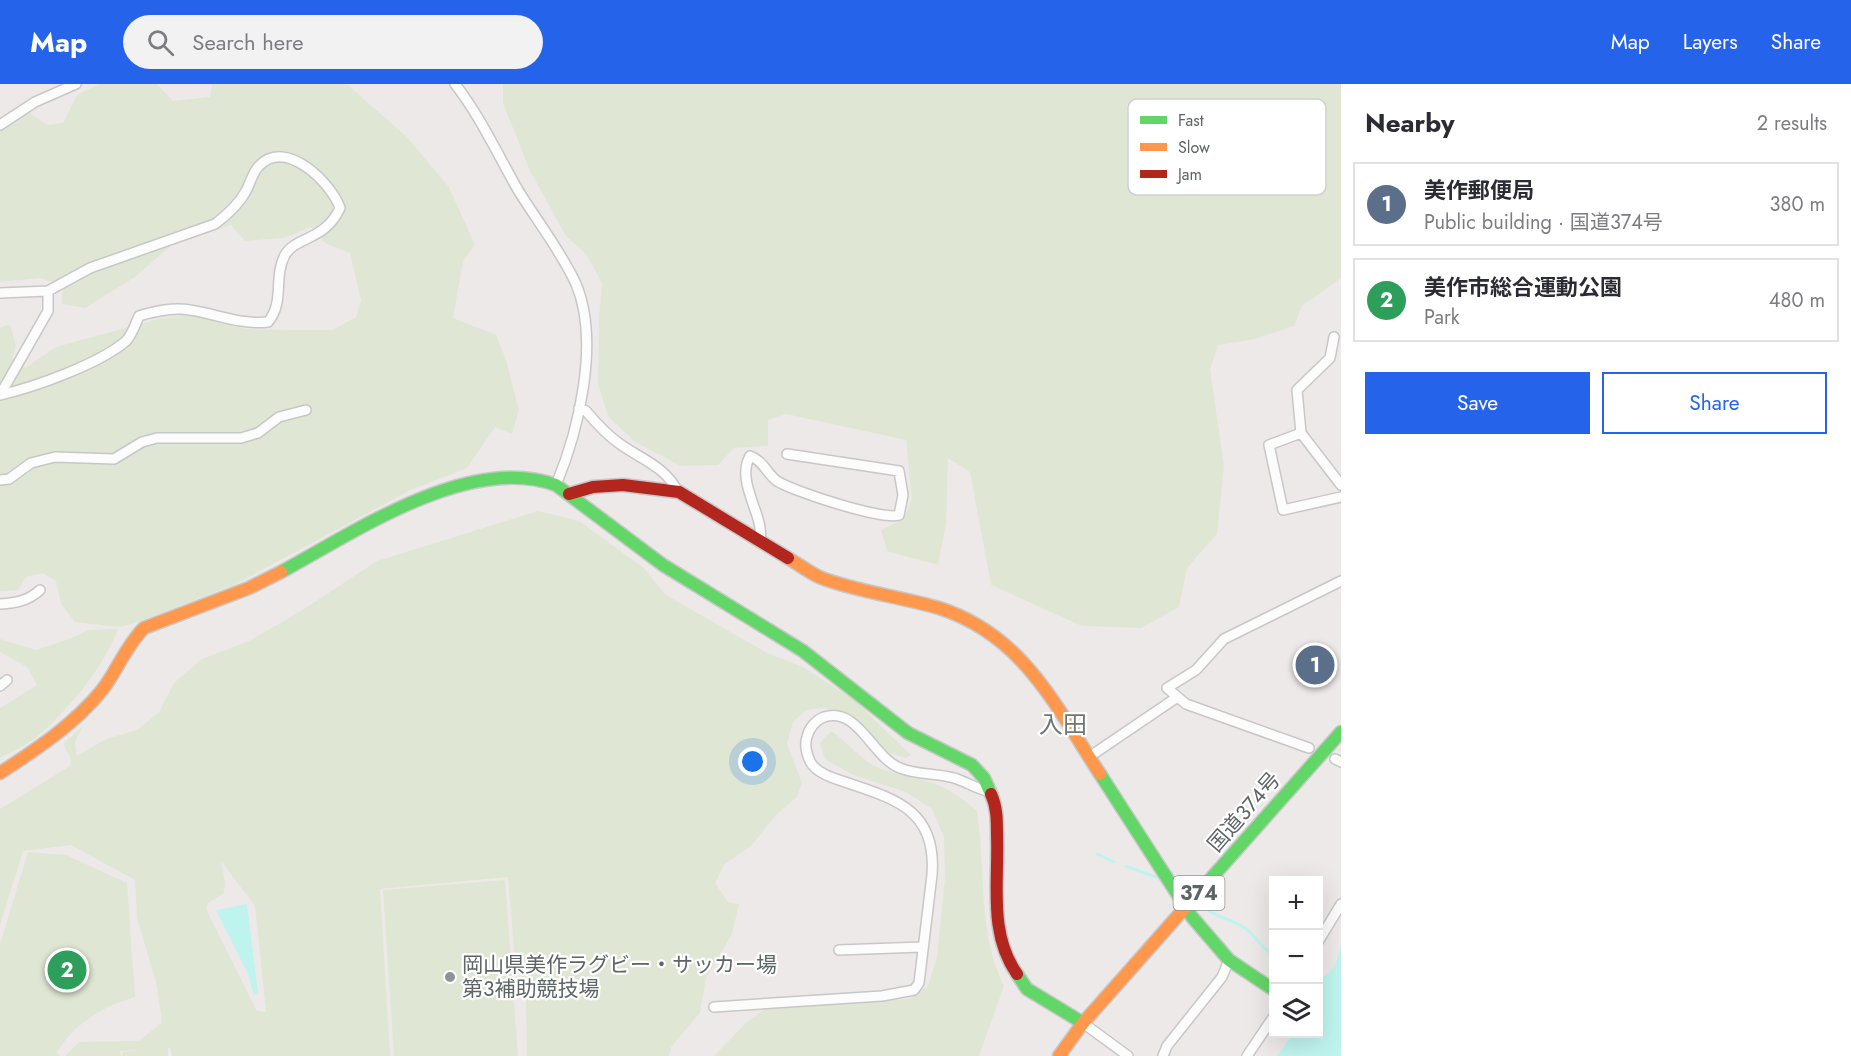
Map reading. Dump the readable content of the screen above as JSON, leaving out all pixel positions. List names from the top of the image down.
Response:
{
  "streets": {
    "main road": ["国道374号", "374"]
  },
  "districts": ["入田"],
  "places": ["岡山県美作ラグビー・サッカー場 第3補助競技場"],
  "legend": ["Fast", "Slow", "Jam"],
  "page": {
    "header": "Map",
    "search": "Search here",
    "nav": ["Map", "Layers", "Share"],
    "heading": ["Nearby", "2 results"],
    "list": [
      {
        "mark": "1",
        "name": "美作郵便局",
        "note": "Public building · 国道374号",
        "value": "380 m"
      },
      {
        "mark": "2",
        "name": "美作市総合運動公園",
        "note": "Park",
        "value": "480 m"
      }
    ],
    "buttons": ["Save", "Share"],
    "pins": ["1", "2"],
    "map_buttons": ["+", "−"]
  }
}
